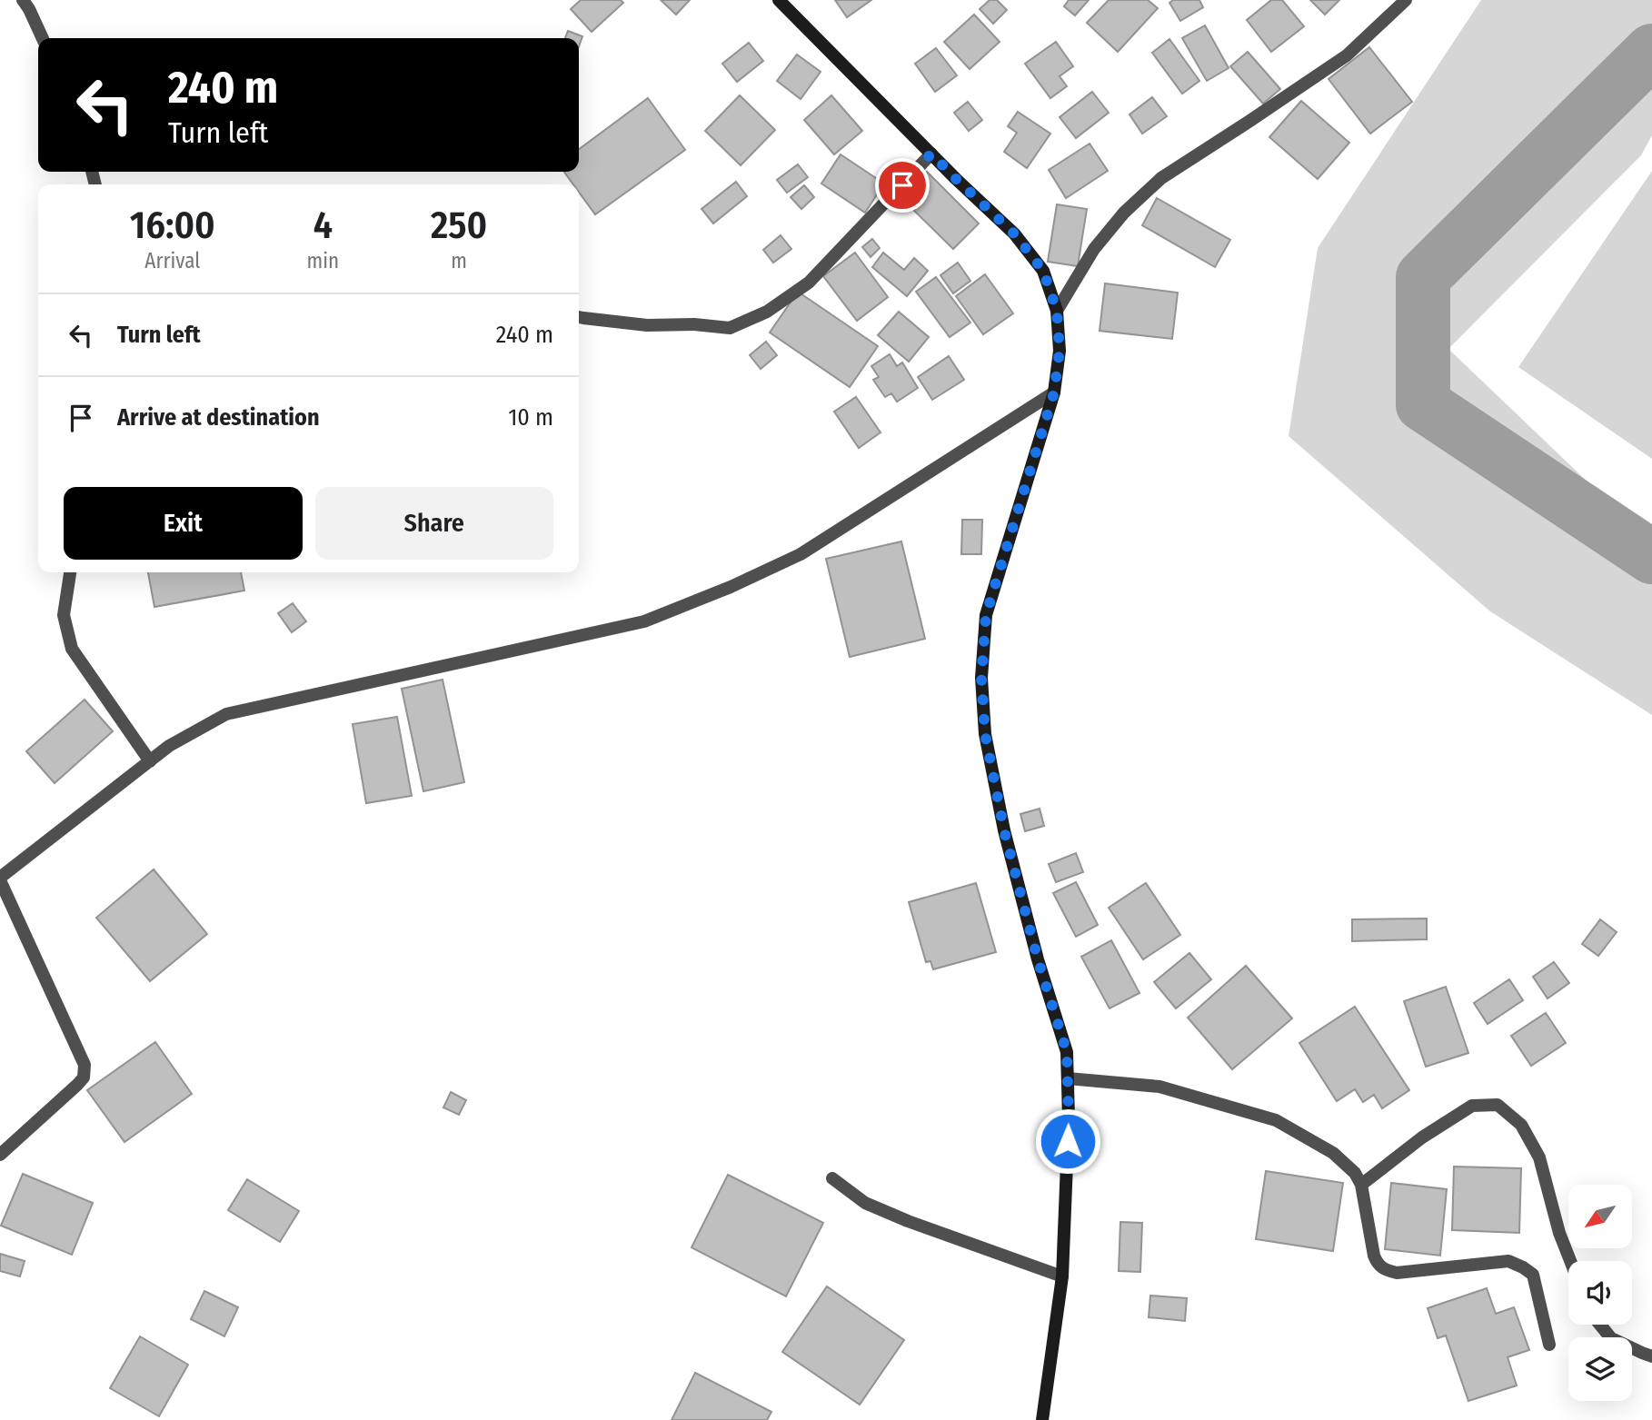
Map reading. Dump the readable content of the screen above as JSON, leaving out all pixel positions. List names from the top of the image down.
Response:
{
  "north": "bottom left",
  "page": {
    "turn": ["240 m", "Turn left"],
    "eta": [
      "16:00",
      "Arrival",
      "4",
      "min",
      "250",
      "m"
    ],
    "list": [
      {
        "name": "Turn left",
        "value": "240 m"
      },
      {
        "name": "Arrive at destination",
        "value": "10 m"
      }
    ],
    "buttons": ["Exit", "Share"]
  }
}
